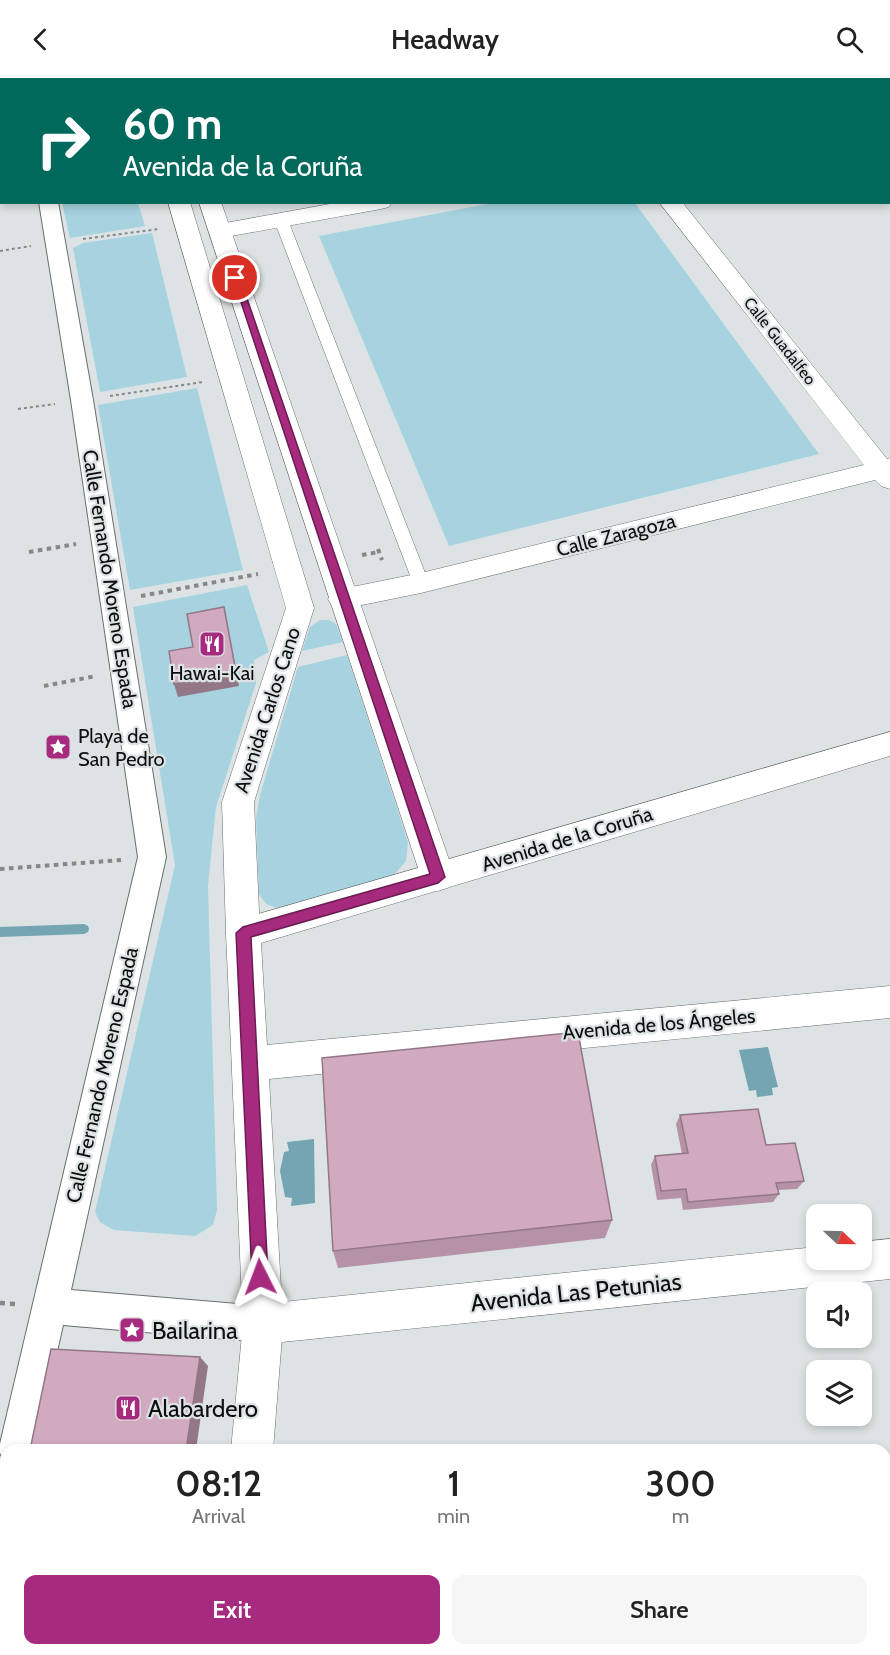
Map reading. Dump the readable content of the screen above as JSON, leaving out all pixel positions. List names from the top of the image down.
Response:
{
  "streets": {
    "street": [
      "Calle Guadalfeo",
      "Calle Zaragoza",
      "Calle Fernando Moreno Espada",
      "Avenida Carlos Cano",
      "Avenida de la Coruña",
      "Avenida de los Ángeles",
      "Avenida Las Petunias"
    ]
  },
  "crossings": [
    ["Calle Guadalfeo", "Calle Zaragoza"],
    ["Avenida Carlos Cano", "Avenida de la Coruña"],
    ["Avenida Carlos Cano", "Avenida de los Ángeles"],
    ["Avenida Carlos Cano", "Avenida Las Petunias"]
  ],
  "places": {
    "restaurant": ["Hawai-Kai", "Alabardero"],
    "place": ["Playa de San Pedro", "Bailarina"]
  },
  "north": "right",
  "page": {
    "header": "Headway",
    "turn": ["60 m", "Avenida de la Coruña"],
    "eta": [
      "08:12",
      "Arrival",
      "1",
      "min",
      "300",
      "m"
    ],
    "buttons": ["Exit", "Share"]
  }
}
